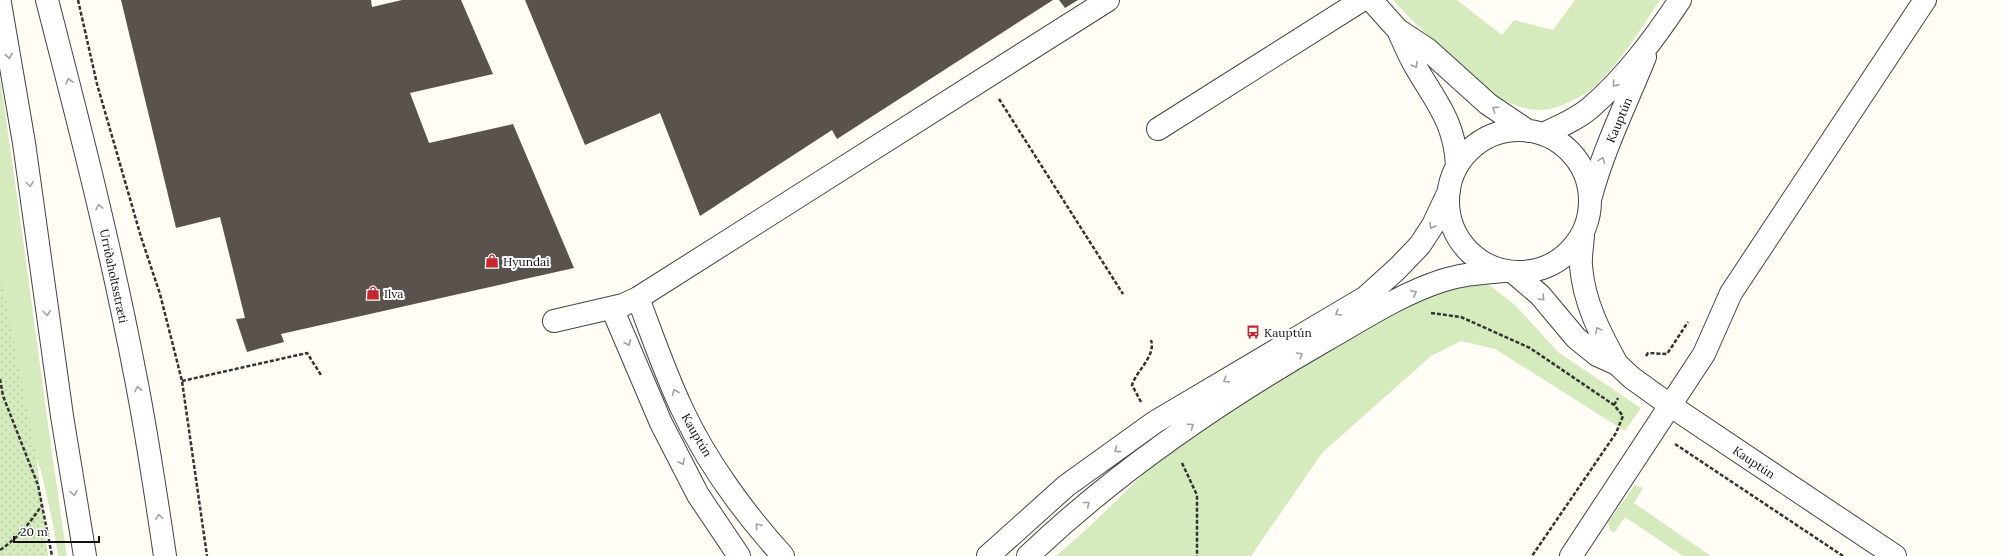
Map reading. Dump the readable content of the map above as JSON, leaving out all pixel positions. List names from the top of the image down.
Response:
{
  "streets": {
    "street": ["Kauptún", "Urriðaholtsstræti"]
  },
  "places": {
    "shop": ["Hyundai", "Ilva"],
    "bus stop": ["Kauptún"]
  },
  "scale_bar": "20 m"
}
